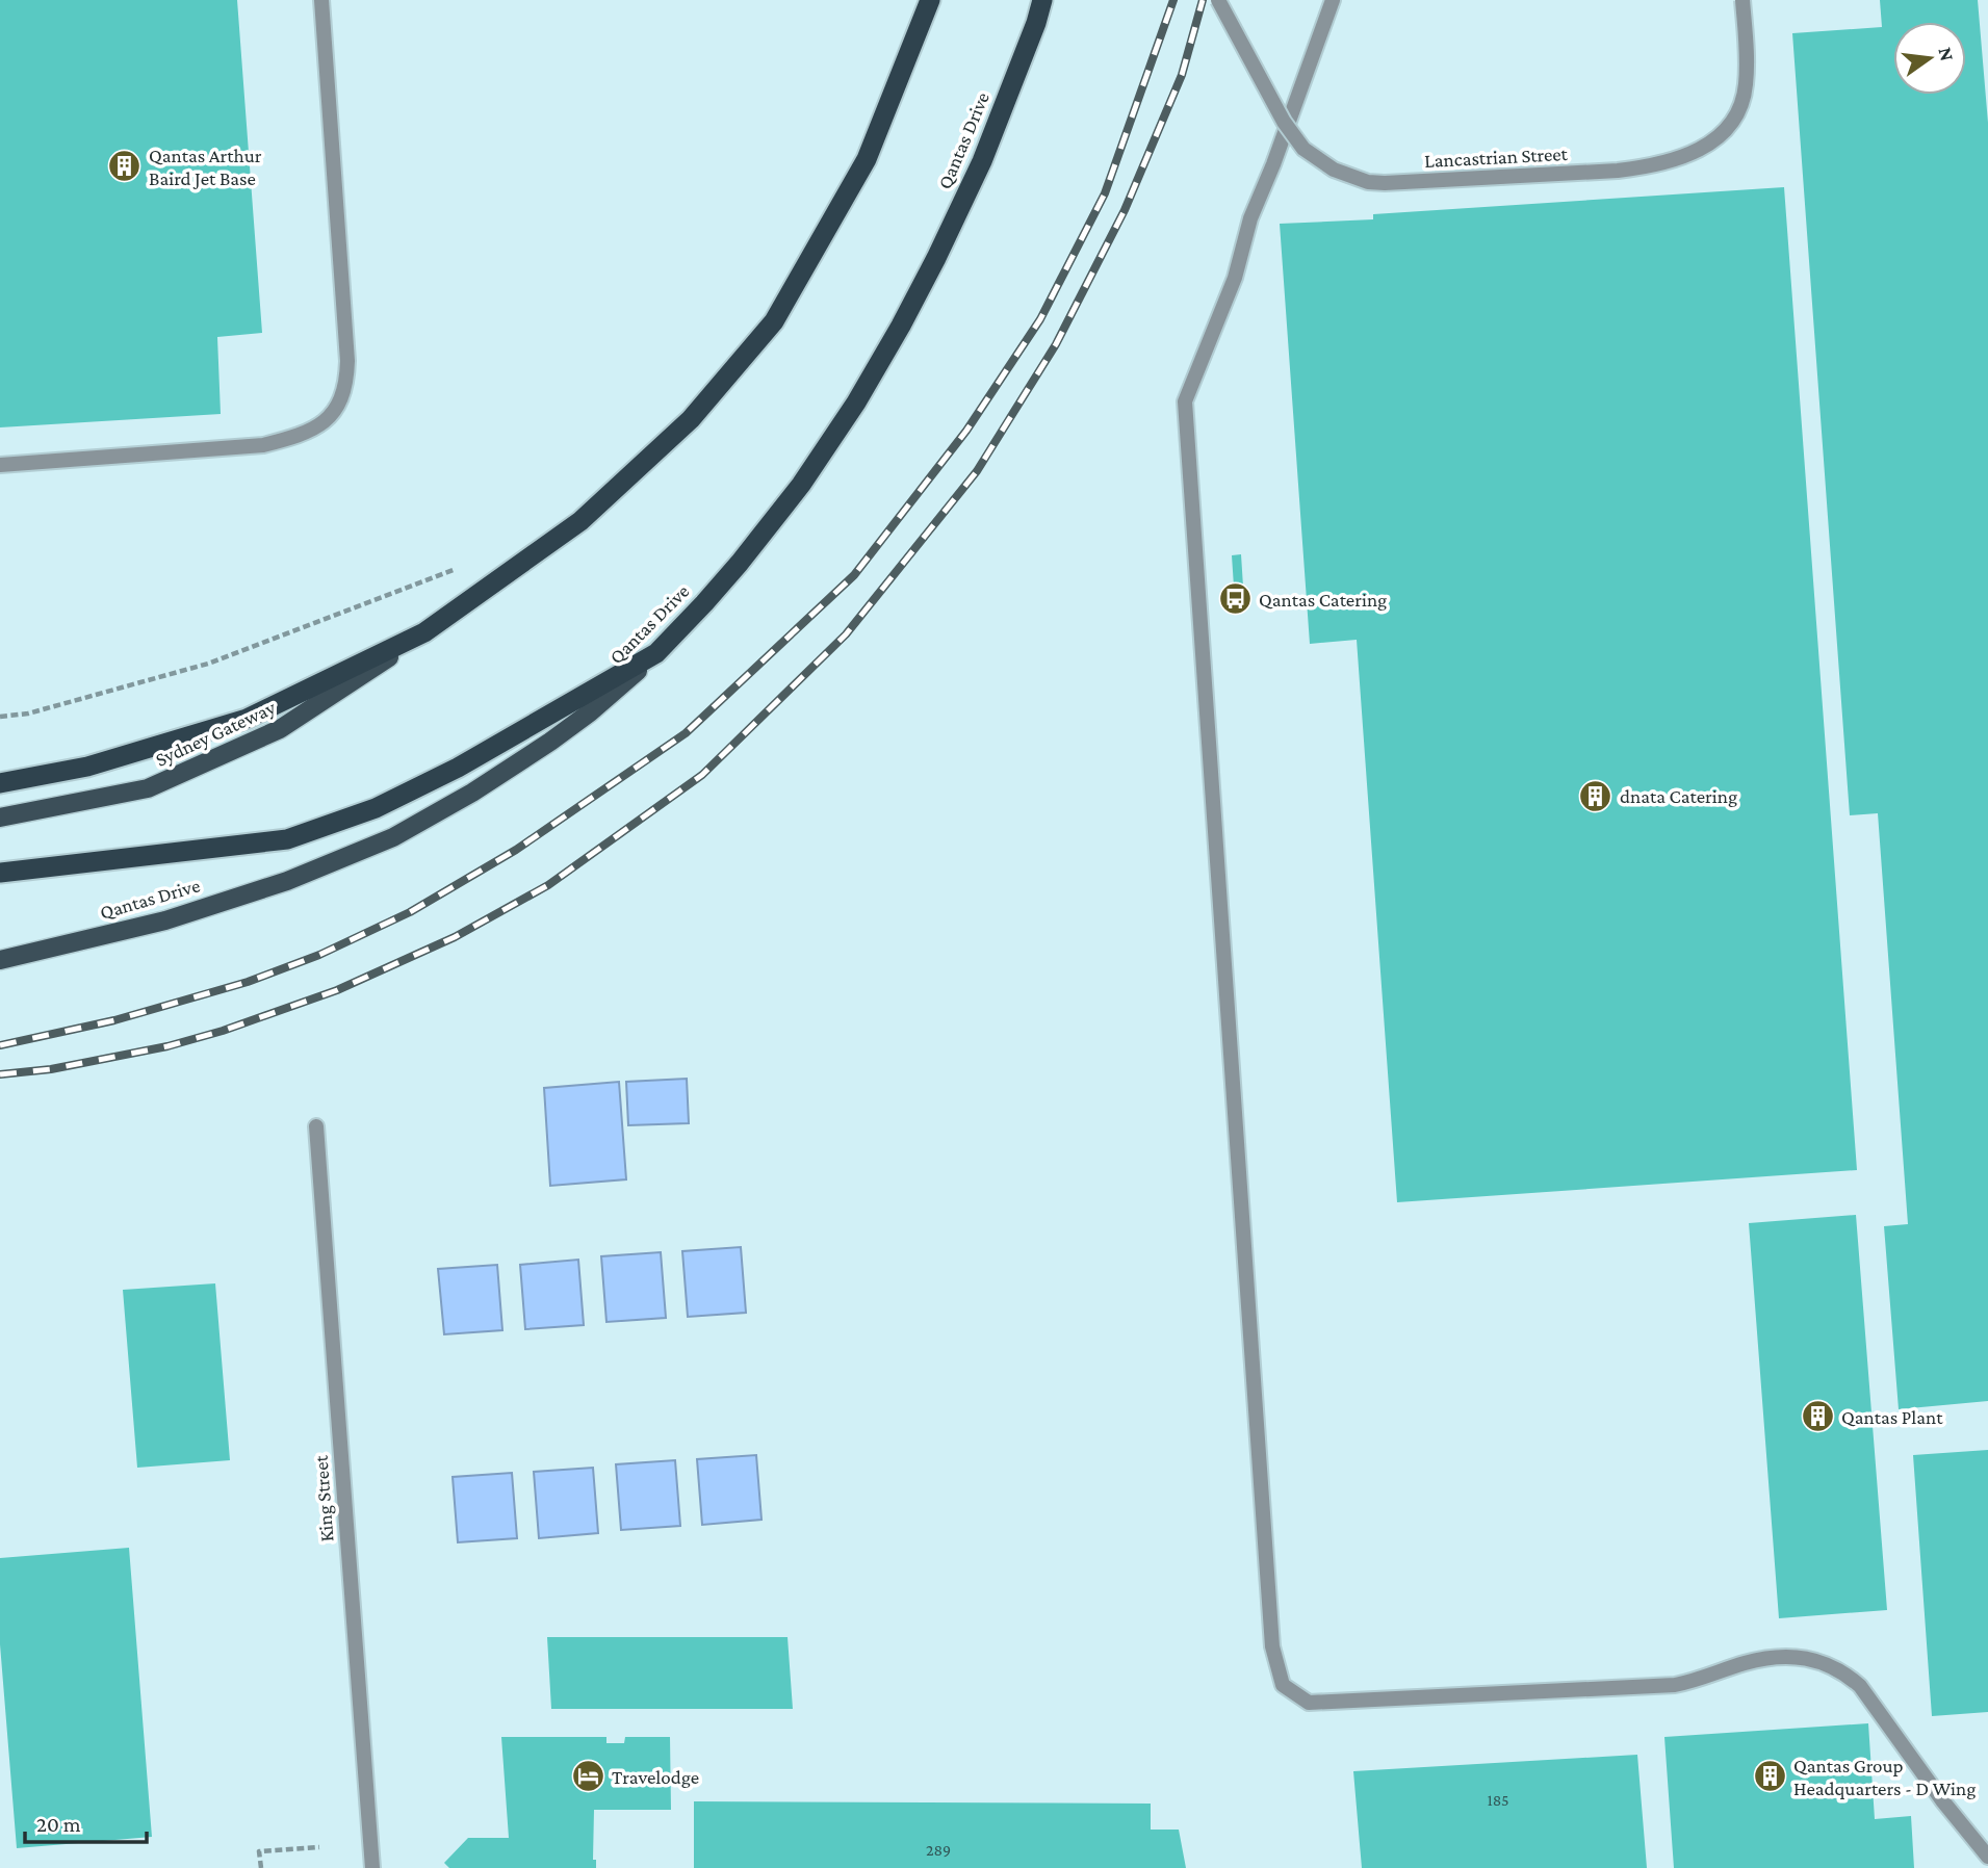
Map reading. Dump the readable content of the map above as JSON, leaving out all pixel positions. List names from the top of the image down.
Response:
{
  "streets": {
    "highway": ["Qantas Drive"],
    "main road": ["Sydney Gateway"],
    "street": ["Lancastrian Street", "King Street"]
  },
  "places": {
    "building": [
      "Qantas Arthur Baird Jet Base",
      "dnata Catering",
      "Qantas Plant",
      "Qantas Group Headquarters - D Wing"
    ],
    "bus stop": ["Qantas Catering"],
    "hotel": ["Travelodge"]
  },
  "house_numbers": ["185", "289"],
  "scale_bar": "20 m",
  "north": "right"
}
